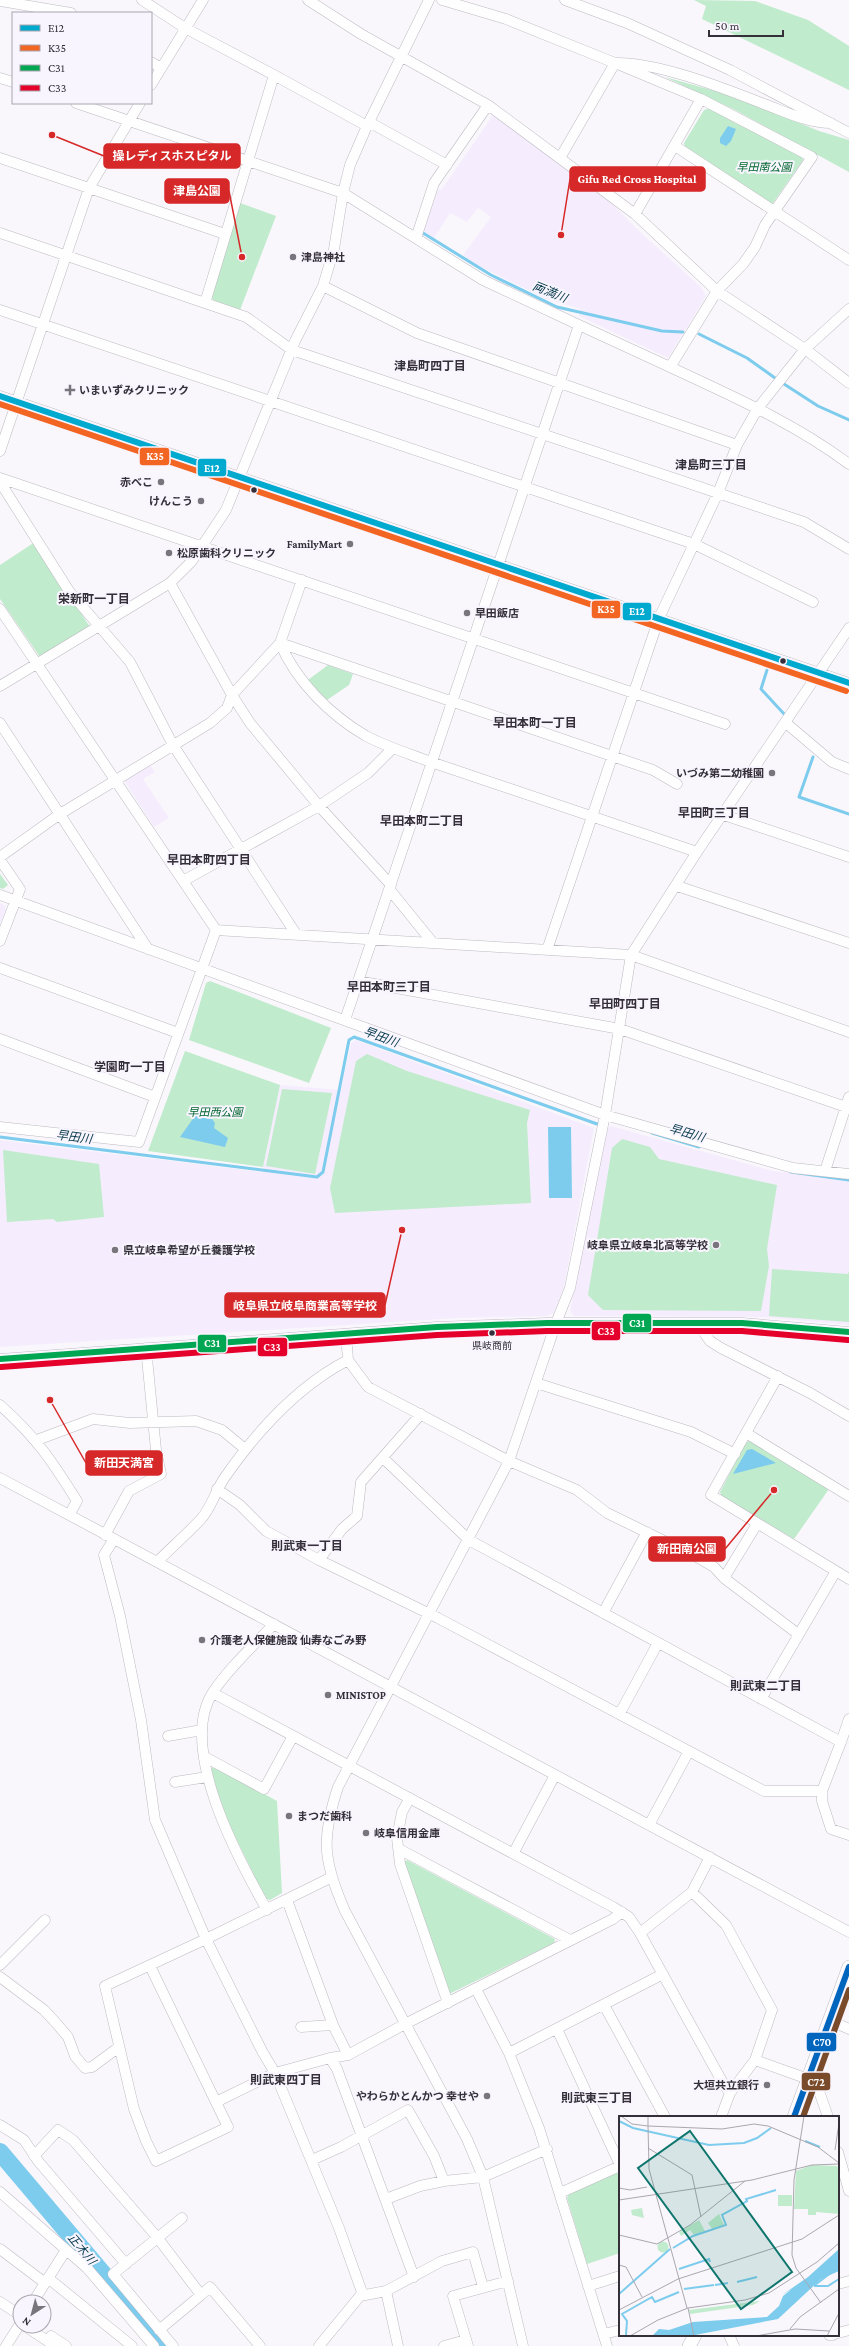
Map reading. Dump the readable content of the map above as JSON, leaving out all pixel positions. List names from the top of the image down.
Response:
{
  "districts": [
    "津島町四丁目",
    "津島町三丁目",
    "栄新町一丁目",
    "早田本町一丁目",
    "早田町三丁目",
    "早田本町二丁目",
    "早田本町四丁目",
    "早田本町三丁目",
    "早田町四丁目",
    "学園町一丁目",
    "則武東一丁目",
    "則武東二丁目",
    "則武東四丁目",
    "則武東三丁目"
  ],
  "water": ["両満川", "早田川", "正木川"],
  "parks": ["早田南公園", "早田西公園"],
  "places": {
    "other": [
      "操レディスホスピタル",
      "Gifu Red Cross Hospital",
      "津島公園",
      "津島神社",
      "赤べこ",
      "けんこう",
      "FamilyMart",
      "松原歯科クリニック",
      "早田飯店",
      "いづみ第二幼稚園",
      "岐阜県立岐阜商業高等学校",
      "岐阜県立岐阜北高等学校",
      "県立岐阜希望が丘養護学校",
      "県岐商前",
      "新田天満宮",
      "新田南公園",
      "介護老人保健施設 仙寿なごみ野",
      "MINISTOP",
      "まつだ歯科",
      "岐阜信用金庫",
      "大垣共立銀行",
      "やわらかとんかつ 幸せや"
    ],
    "health": ["いまいずみクリニック"]
  },
  "lines": [
    "transit line E12",
    "transit line K35",
    "transit line C31",
    "transit line C33",
    "transit line C70",
    "transit line C72"
  ],
  "legend": [
    "E12",
    "K35",
    "C31",
    "C33"
  ],
  "scale_bar": "50 m",
  "north": "bottom left"
}
